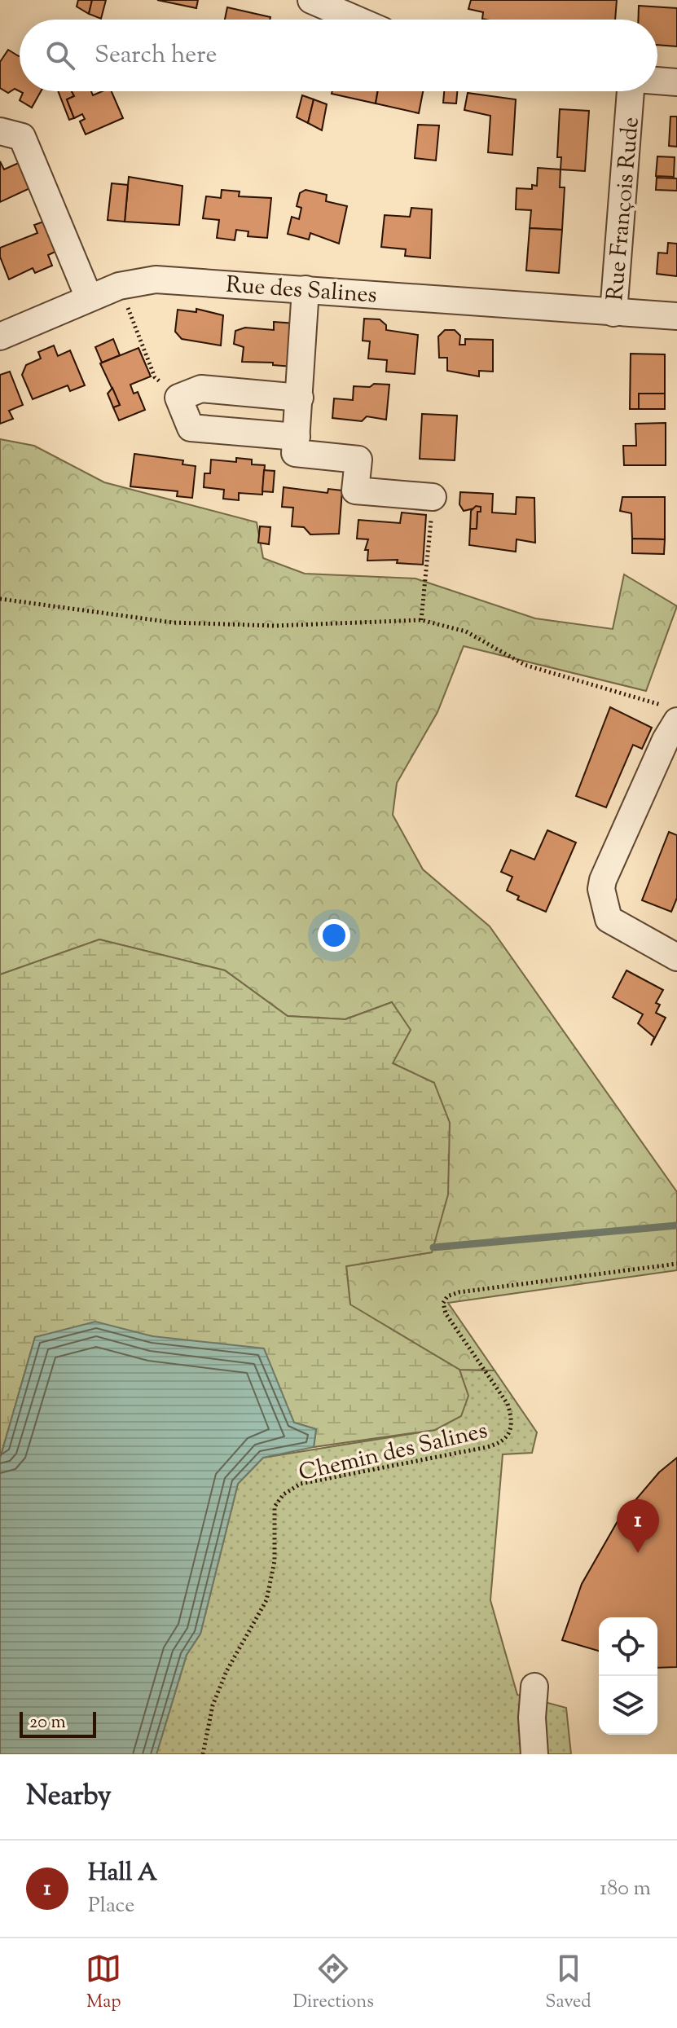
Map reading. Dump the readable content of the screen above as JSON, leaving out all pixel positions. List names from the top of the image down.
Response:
{
  "streets": {
    "street": ["Rue François Rude", "Rue des Salines"],
    "path": ["Chemin des Salines"]
  },
  "crossings": [
    ["Rue François Rude", "Rue des Salines"]
  ],
  "scale_bar": "20 m",
  "page": {
    "search": "Search here",
    "pins": "1",
    "scale": "20 m",
    "heading": "Nearby",
    "list": [
      {
        "mark": "1",
        "name": "Hall A",
        "note": "Place",
        "value": "180 m"
      }
    ],
    "nav": ["Map", "Directions", "Saved"]
  }
}
